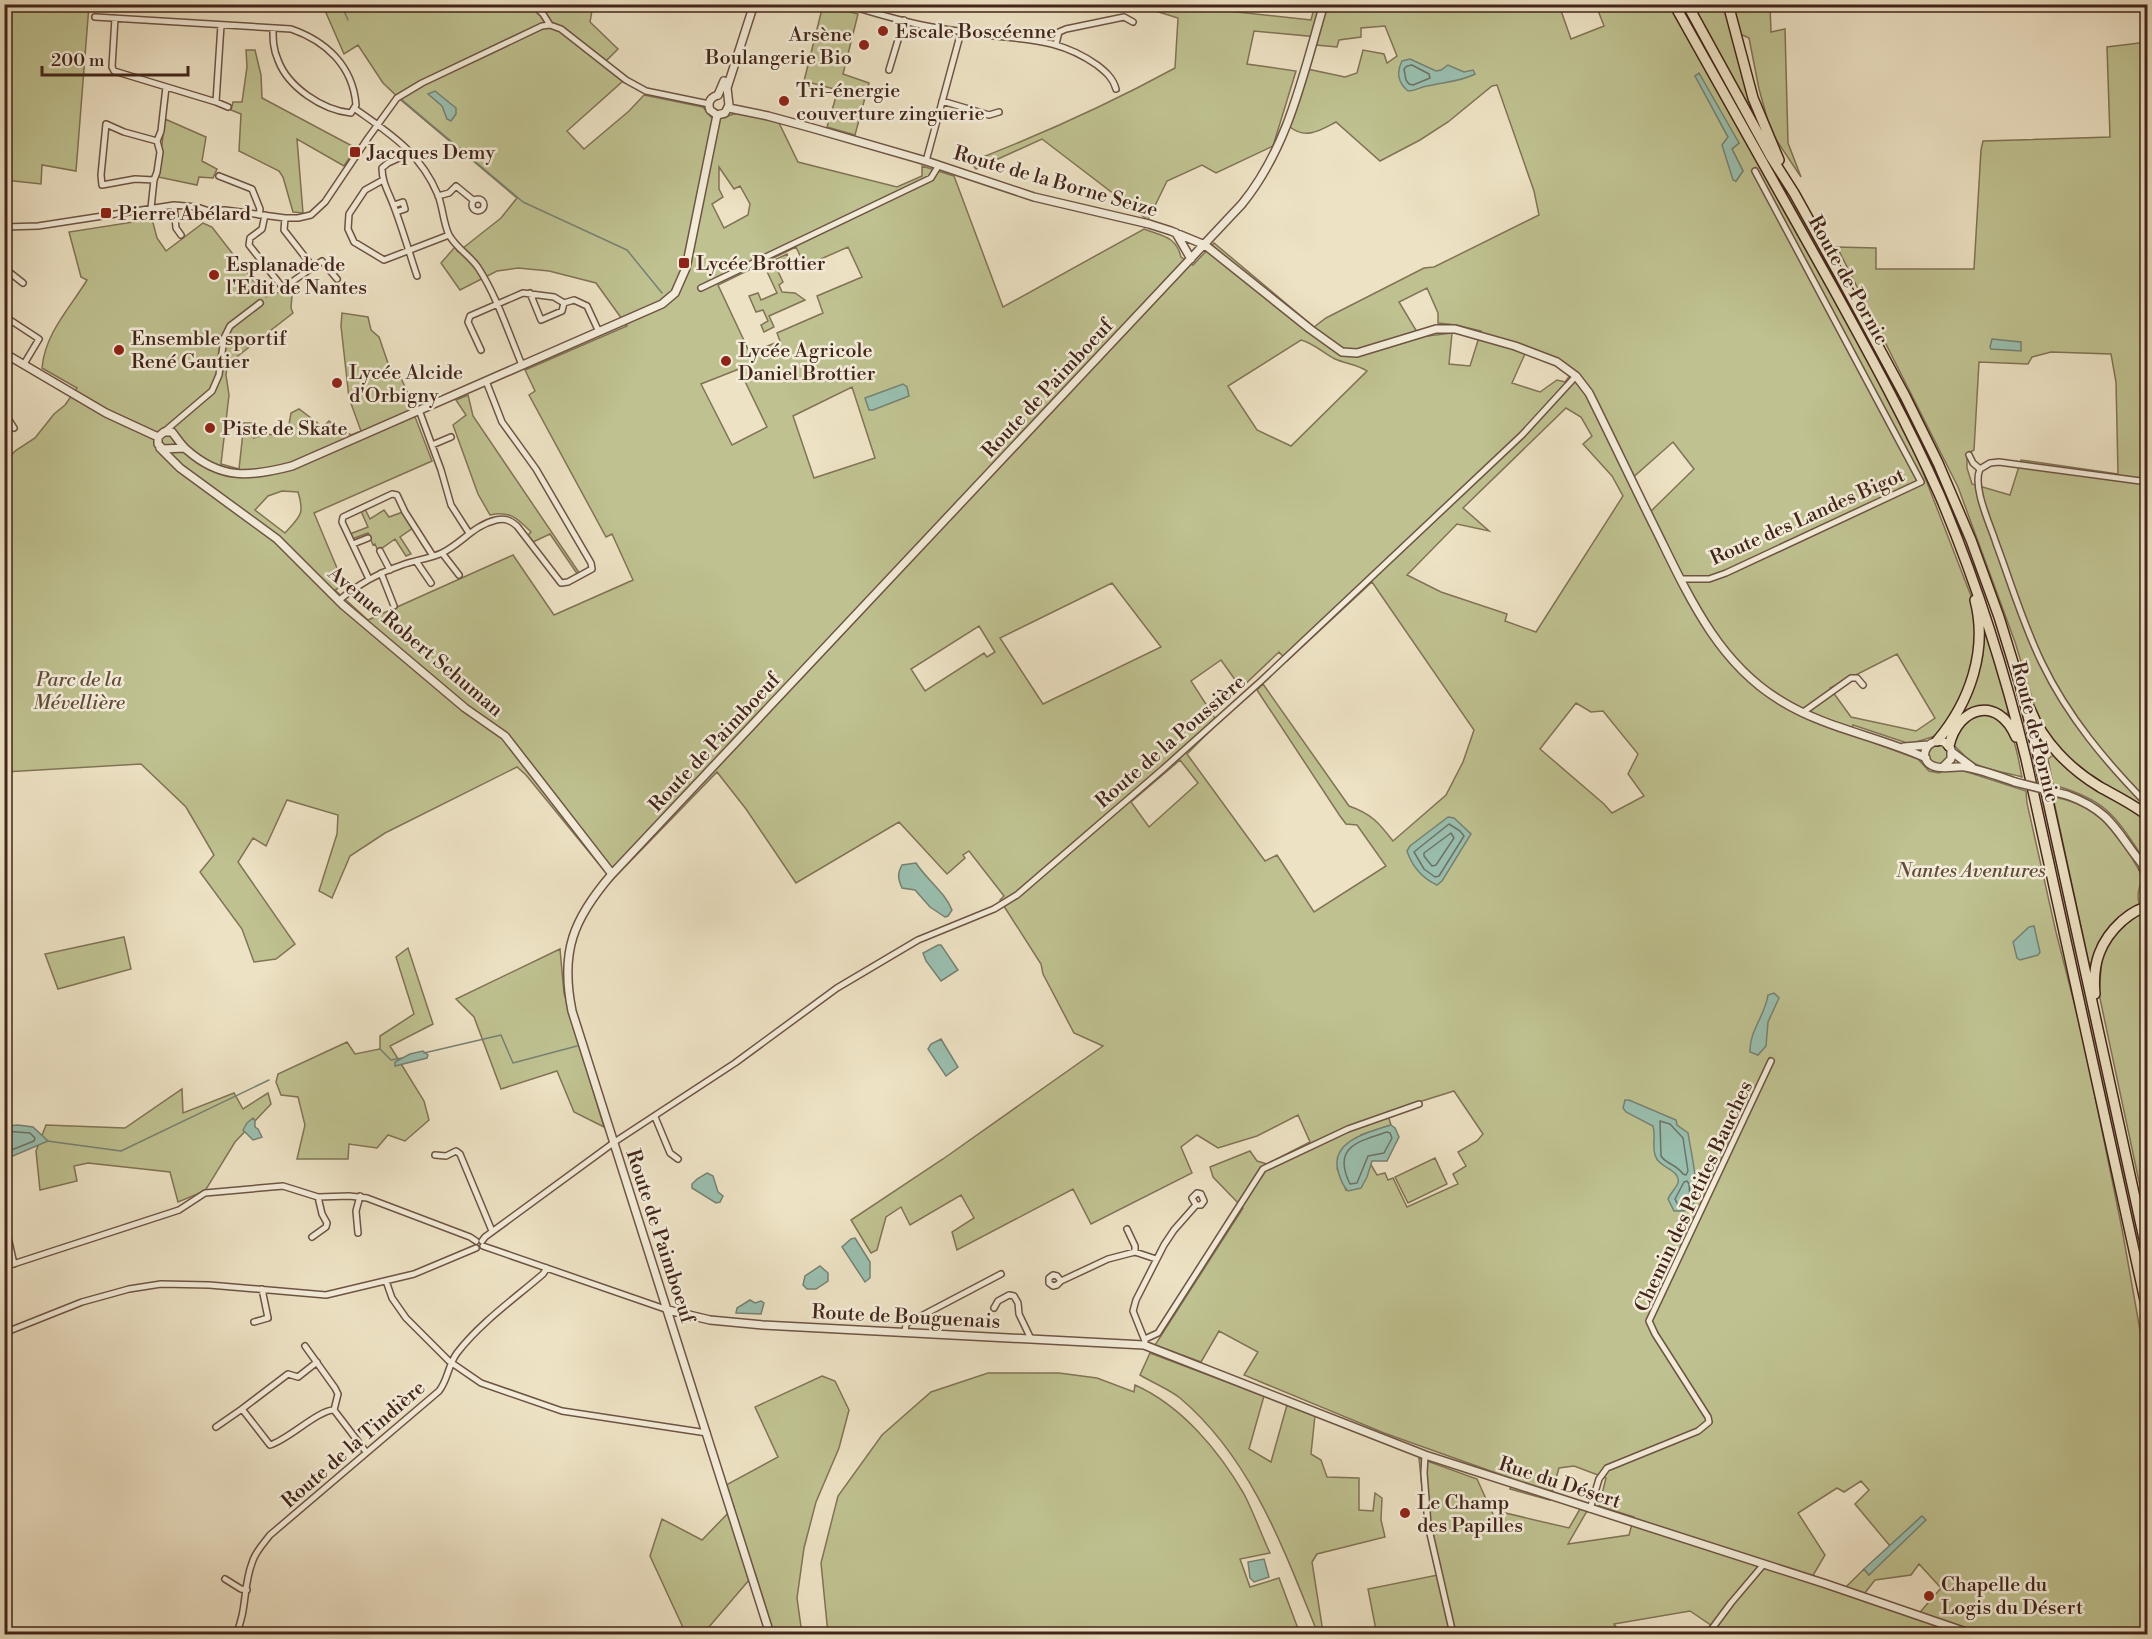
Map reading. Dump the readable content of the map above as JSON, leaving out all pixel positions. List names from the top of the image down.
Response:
{
  "streets": {
    "highway": ["Route de Pornic"],
    "street": [
      "Route de la Borne Seize",
      "Route de Paimboeuf",
      "Route des Landes Bigot",
      "Avenue Robert Schuman",
      "Route de la Poussière",
      "Chemin des Petites Bauches",
      "Route de Bouguenais",
      "Route de la Tindière",
      "Rue du Désert"
    ]
  },
  "crossings": [
    ["Route de la Borne Seize", "Route de Paimboeuf"],
    ["Route de Paimboeuf", "Avenue Robert Schuman"],
    ["Route de Paimboeuf", "Route de la Poussière"],
    ["Route de Paimboeuf", "Route de Bouguenais"],
    ["Chemin des Petites Bauches", "Rue du Désert"],
    ["Route de Bouguenais", "Rue du Désert"]
  ],
  "parks": ["Parc de la Mévellière", "Nantes Aventures"],
  "places": {
    "other": [
      "Escale Boscéenne",
      "Arsène Boulangerie Bio",
      "Tri-énergie couverture zinguerie",
      "Esplanade de l'Edit de Nantes",
      "Ensemble sportif René Gautier",
      "Lycée Agricole Daniel Brottier",
      "Lycée Alcide d'Orbigny",
      "Piste de Skate",
      "Le Champ des Papilles",
      "Chapelle du Logis du Désert"
    ],
    "transit": ["Jacques Demy", "Pierre Abélard", "Lycée Brottier"]
  },
  "scale_bar": "200 m"
}
